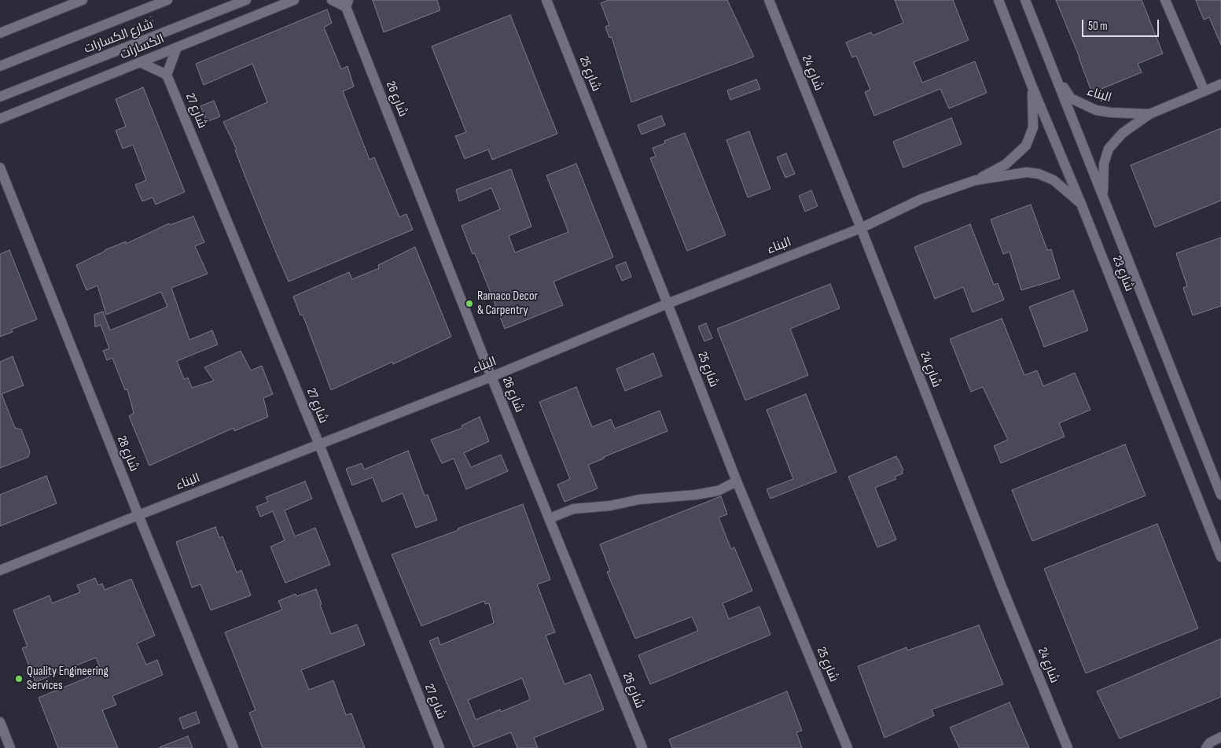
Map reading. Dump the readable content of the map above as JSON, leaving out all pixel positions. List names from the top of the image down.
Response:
{
  "streets": {
    "street": [
      "شارع الكسارات",
      "الكسارات",
      "شارع 24",
      "شارع 25",
      "البناء",
      "شارع 26",
      "شارع 27",
      "شارع 23",
      "شارع 28"
    ]
  },
  "crossings": [
    ["شارع 24", "البناء"],
    ["شارع 25", "البناء"],
    ["البناء", "شارع 26"],
    ["البناء", "شارع 27"],
    ["البناء", "شارع 23"],
    ["البناء", "شارع 28"]
  ],
  "places": ["Ramaco Decor & Carpentry", "Quality Engineering Services"],
  "scale_bar": "50 m"
}
